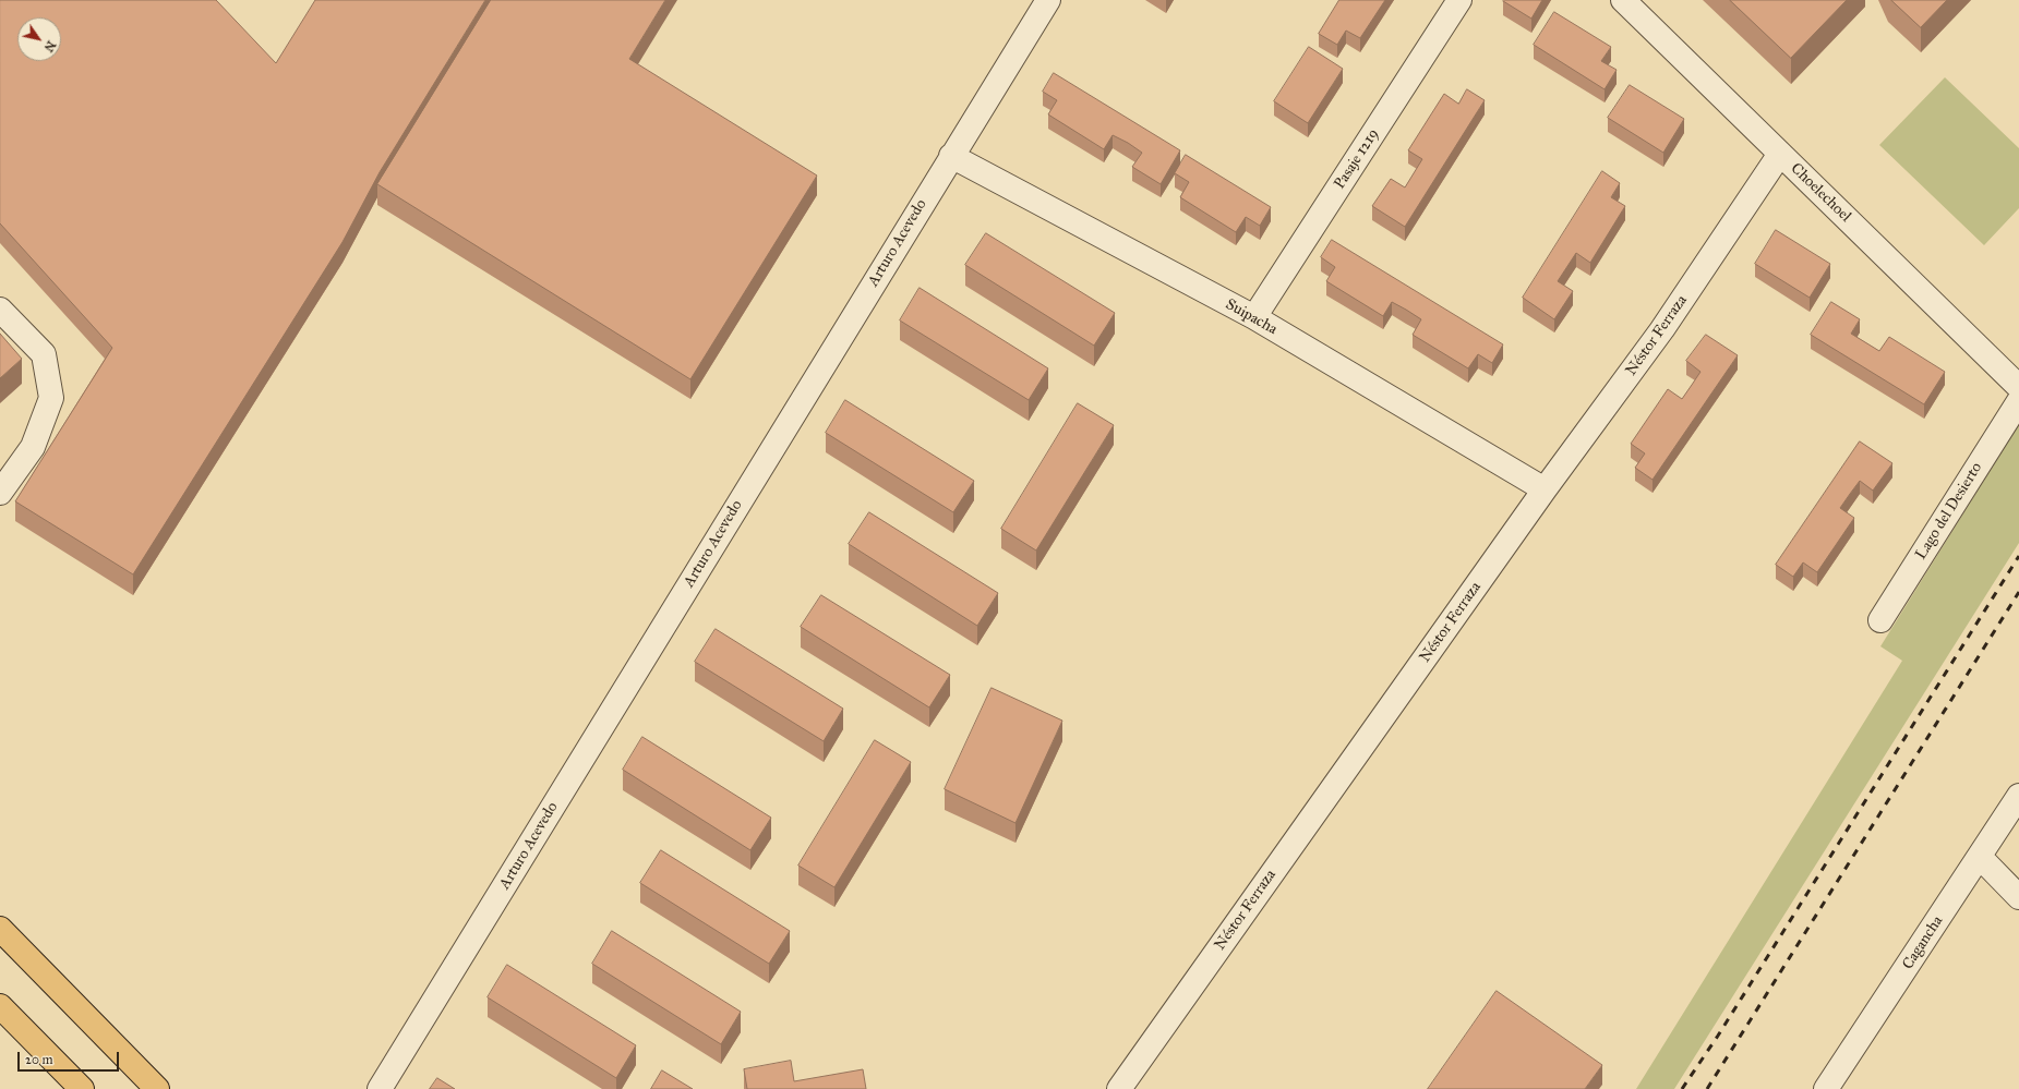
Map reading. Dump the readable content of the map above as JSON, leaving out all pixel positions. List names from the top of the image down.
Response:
{
  "streets": {
    "street": [
      "Pasaje 1219",
      "Choelechoel",
      "Arturo Acevedo",
      "Suipacha",
      "Néstor Ferraza",
      "Lago del Desierto",
      "Cagancha"
    ]
  },
  "crossings": [
    ["Pasaje 1219", "Suipacha"],
    ["Choelechoel", "Néstor Ferraza"],
    ["Arturo Acevedo", "Suipacha"],
    ["Suipacha", "Néstor Ferraza"]
  ],
  "scale_bar": "20 m",
  "north": "bottom right"
}
